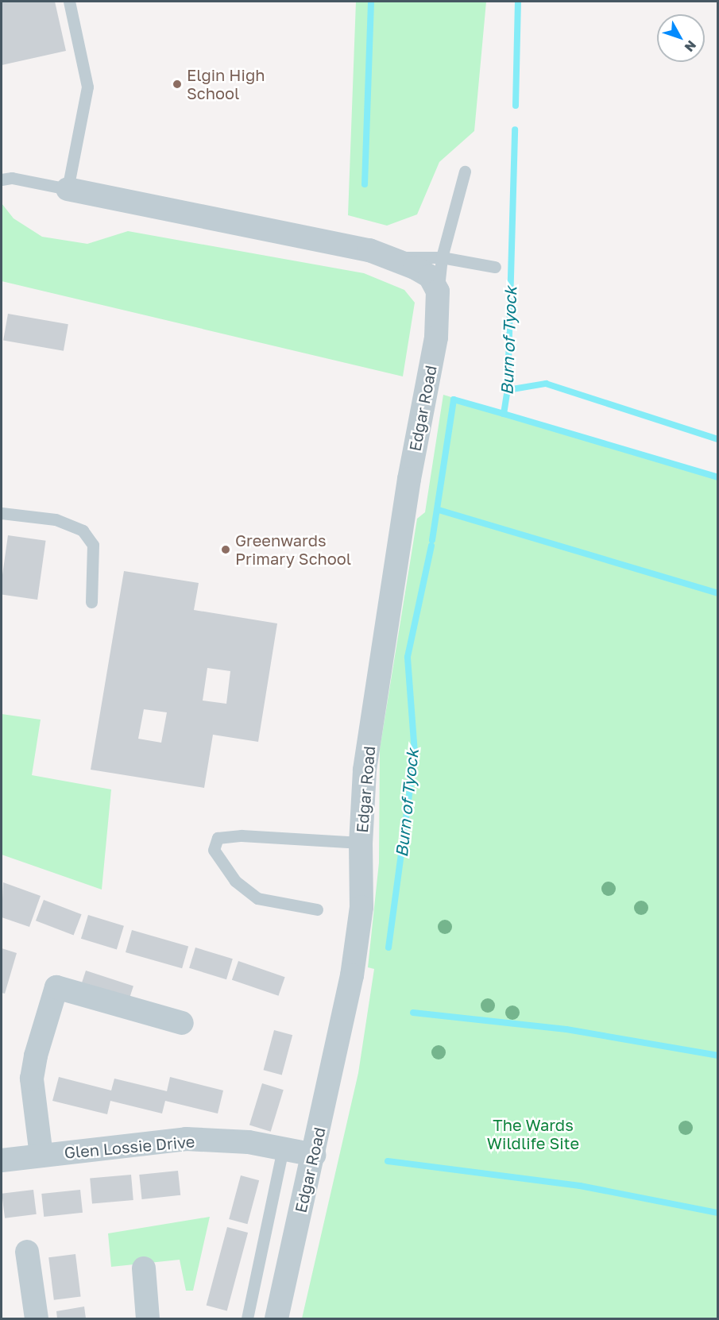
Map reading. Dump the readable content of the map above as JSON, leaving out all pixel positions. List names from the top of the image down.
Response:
{
  "streets": {
    "street": ["Edgar Road", "Glen Lossie Drive"]
  },
  "crossings": [
    ["Edgar Road", "Glen Lossie Drive"]
  ],
  "water": ["Burn of Tyock"],
  "parks": ["The Wards Wildlife Site"],
  "places": ["Elgin High School", "Greenwards Primary School"],
  "north": "bottom right"
}
